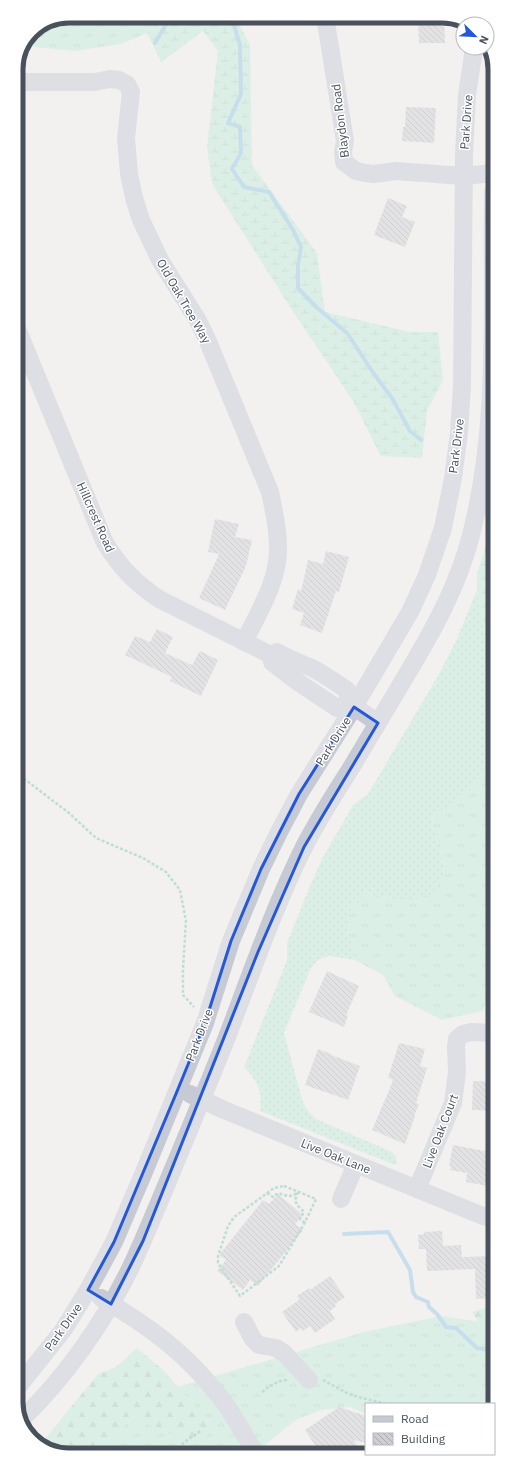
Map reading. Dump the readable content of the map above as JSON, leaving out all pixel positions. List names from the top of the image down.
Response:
{
  "streets": {
    "street": [
      "Blaydon Road",
      "Park Drive",
      "Old Oak Tree Way",
      "Hillcrest Road",
      "Live Oak Court",
      "Live Oak Lane"
    ]
  },
  "crossings": [
    ["Blaydon Road", "Park Drive"],
    ["Park Drive", "Hillcrest Road"],
    ["Park Drive", "Live Oak Lane"],
    ["Old Oak Tree Way", "Hillcrest Road"],
    ["Live Oak Court", "Live Oak Lane"]
  ],
  "legend": ["Road", "Building"],
  "north": "bottom right"
}
